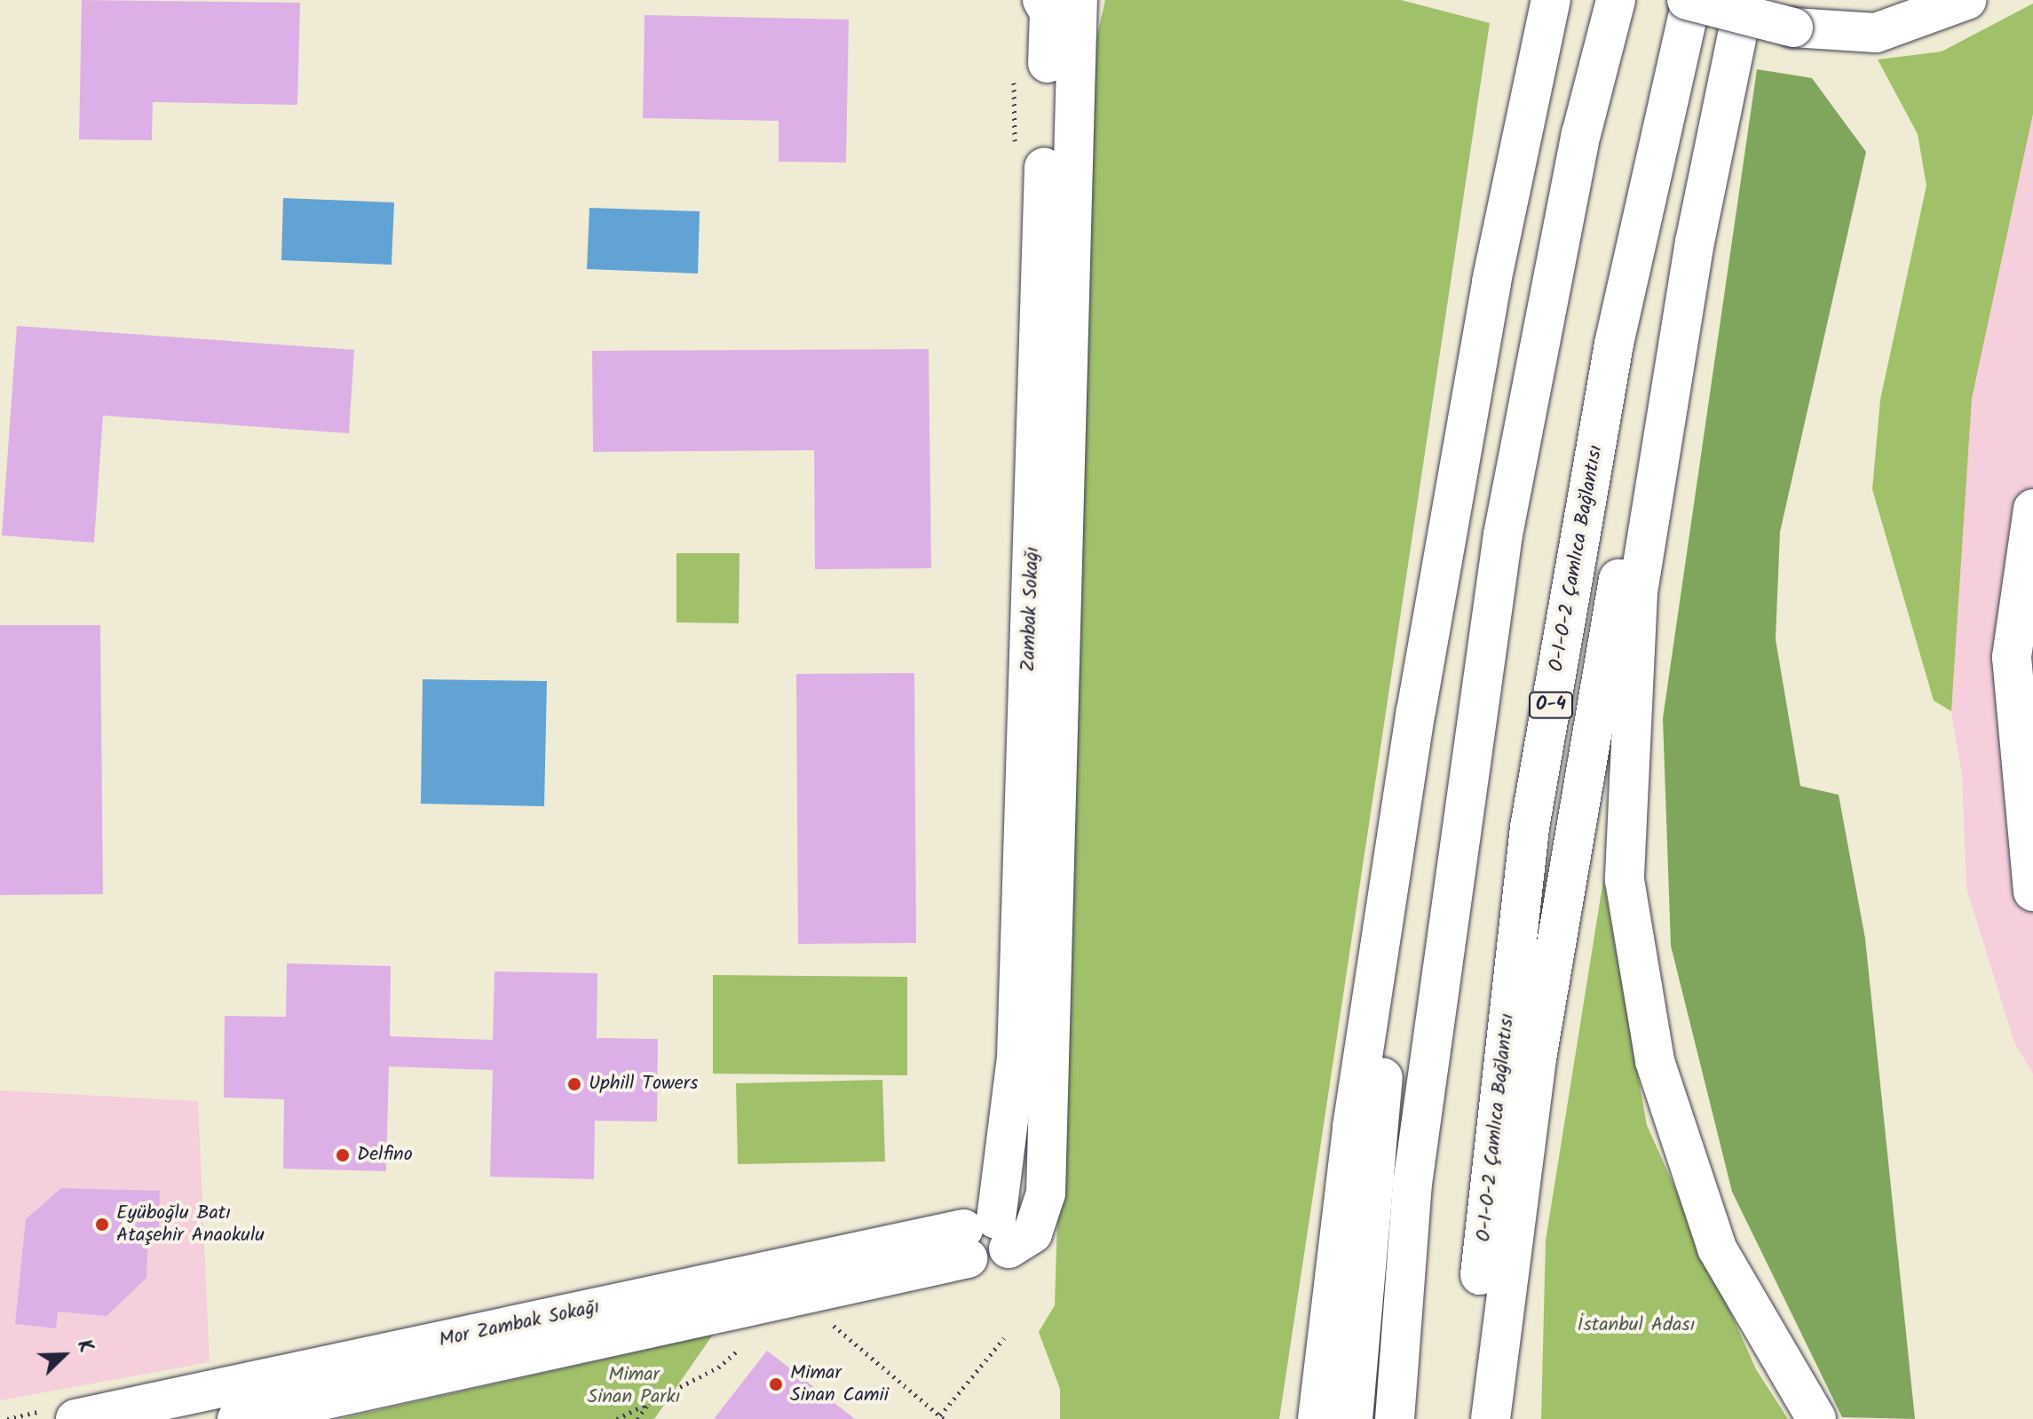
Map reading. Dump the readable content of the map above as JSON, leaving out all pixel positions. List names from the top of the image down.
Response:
{
  "streets": {
    "main road": [
      "O-1-O-2 Çamlıca Bağlantısı",
      "Zambak Sokağı",
      "O-4",
      "Mor Zambak Sokağı"
    ]
  },
  "crossings": [
    ["Zambak Sokağı", "Mor Zambak Sokağı"]
  ],
  "parks": ["İstanbul Adası", "Mimar Sinan Parkı"],
  "places": [
    "Uphill Towers",
    "Delfino",
    "Eyüboğlu Batı Ataşehir Anaokulu",
    "Mimar Sinan Camii"
  ],
  "north": "top right"
}
